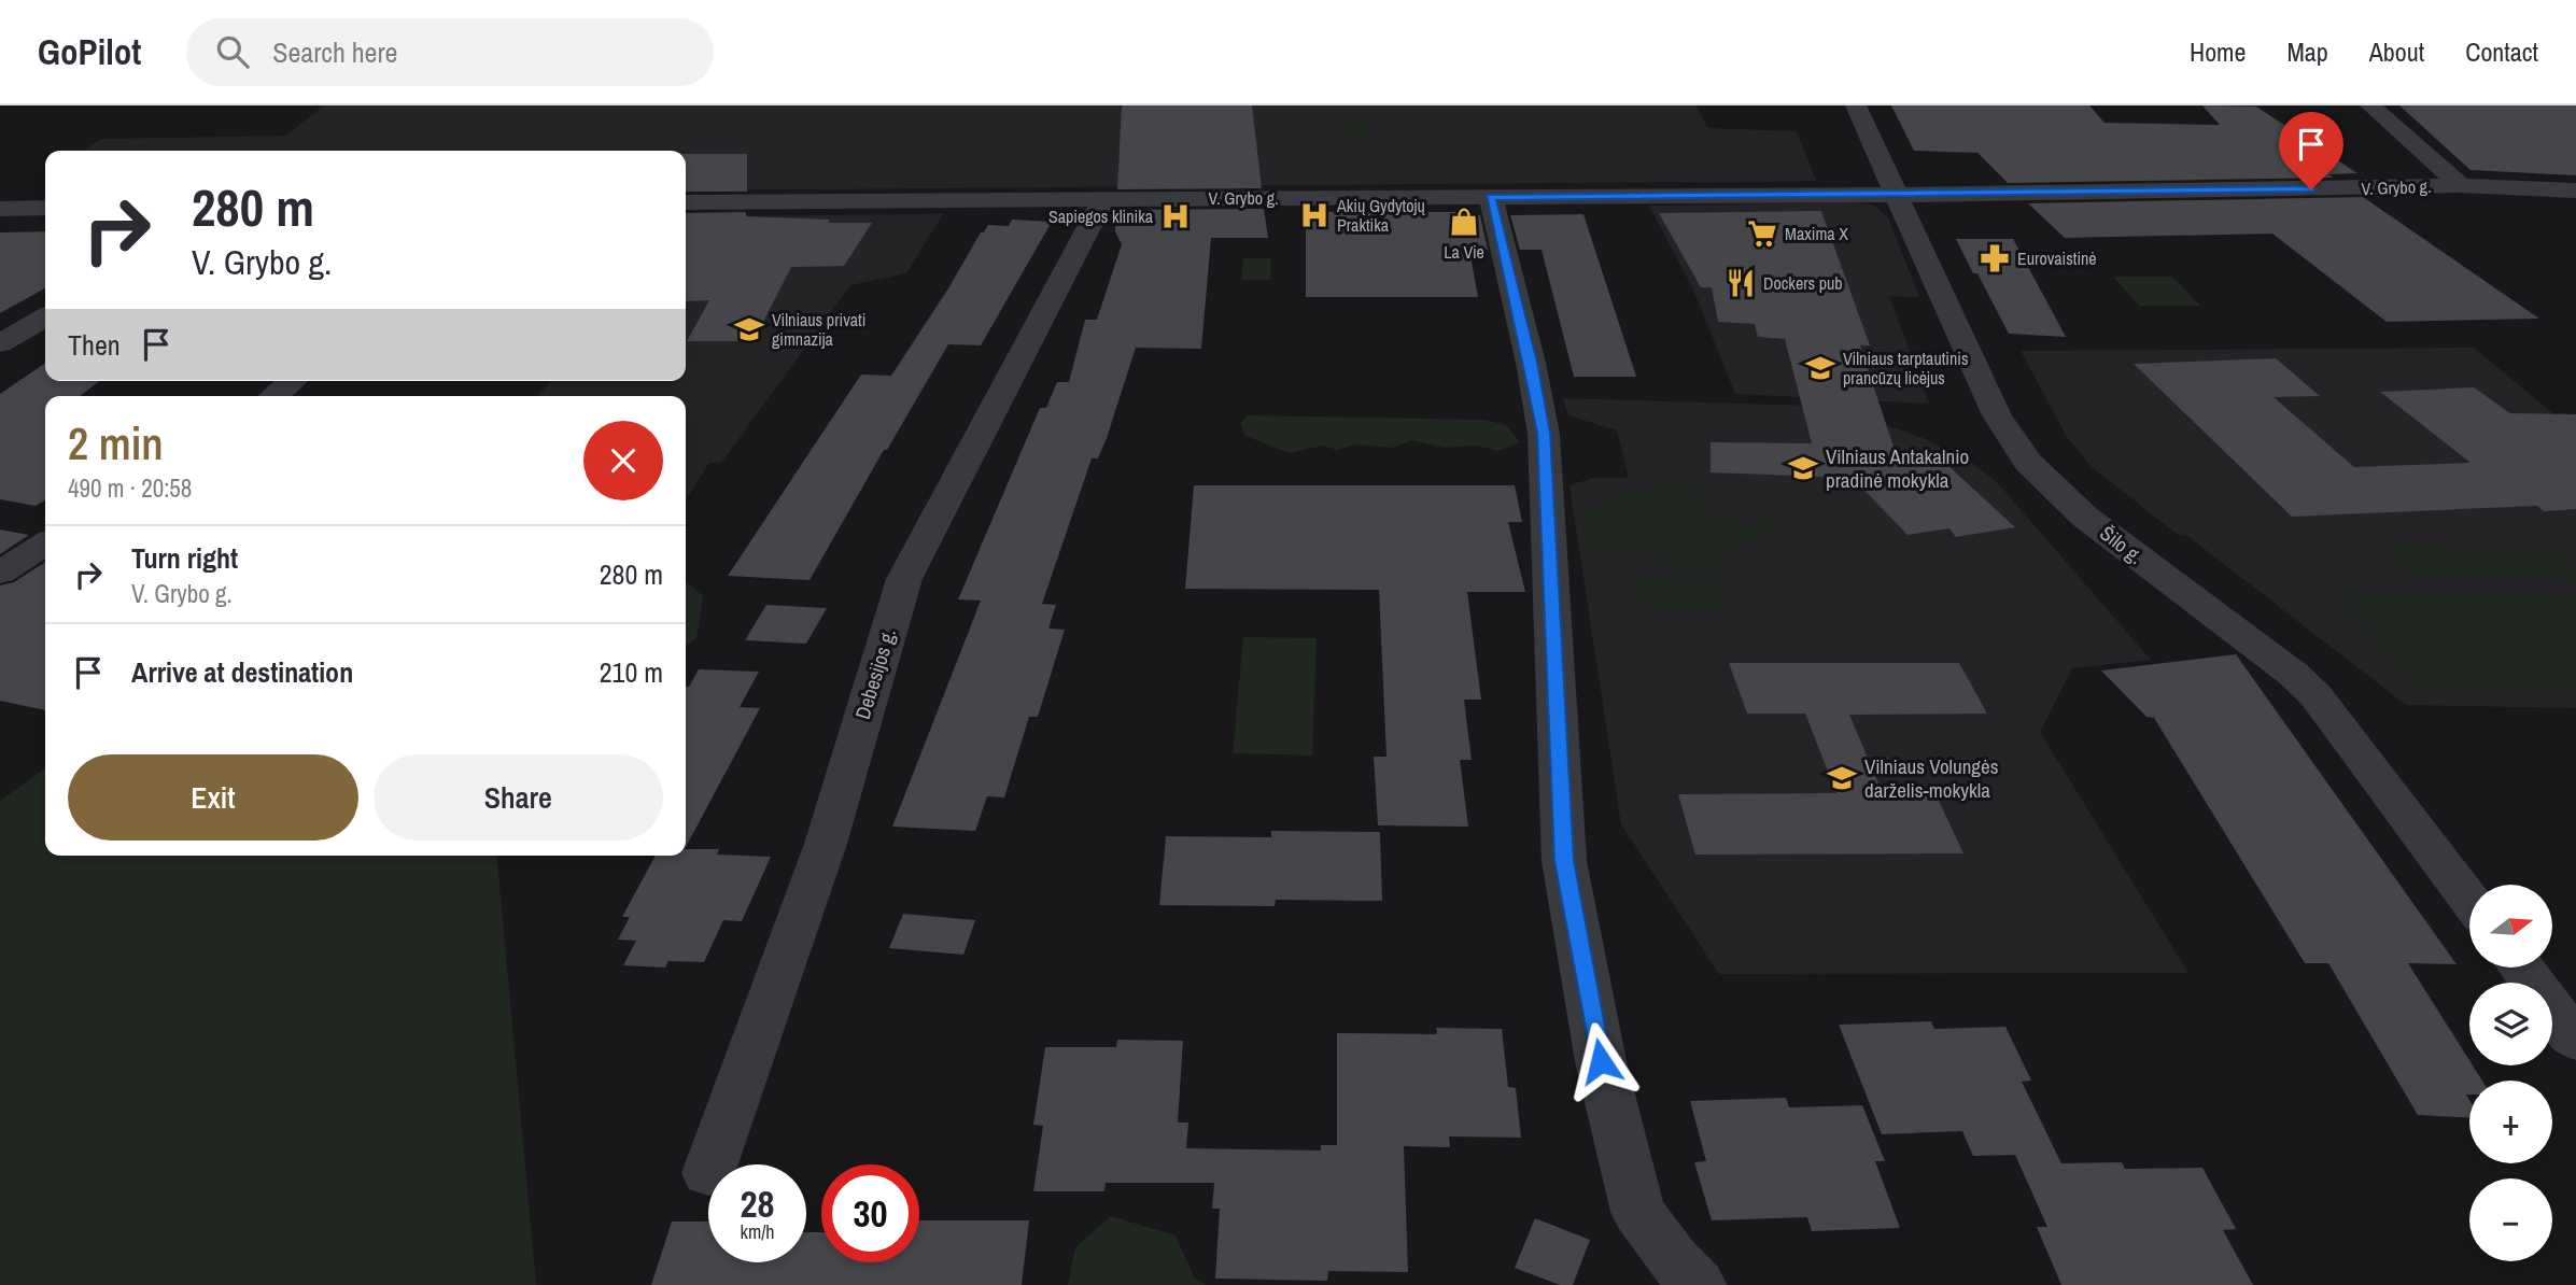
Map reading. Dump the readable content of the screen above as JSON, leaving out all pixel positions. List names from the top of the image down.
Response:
{
  "streets": {
    "street": ["V. Grybo g.", "Šilo g.", "Debesijos g."]
  },
  "crossings": [
    ["V. Grybo g.", "Šilo g."],
    ["V. Grybo g.", "Debesijos g."]
  ],
  "places": {
    "hospital": ["Akių Gydytojų Praktika", "Sapiegos klinika"],
    "shop": ["La Vie"],
    "supermarket": ["Maxima X"],
    "pharmacy": ["Eurovaistinė"],
    "restaurant": ["Dockers pub"],
    "school or university": [
      "Vilniaus privati gimnazija",
      "Vilniaus tarptautinis prancūzų licėjus",
      "Vilniaus Antakalnio pradinė mokykla",
      "Vilniaus Volungės darželis-mokykla"
    ]
  },
  "north": "right",
  "page": {
    "header": "GoPilot",
    "search": "Search here",
    "nav": [
      "Home",
      "Map",
      "About",
      "Contact"
    ],
    "turn": ["280 m", "V. Grybo g."],
    "then": "Then",
    "heading": ["2 min", "490 m · 20:58"],
    "list": [
      {
        "name": "Turn right",
        "note": "V. Grybo g.",
        "value": "280 m"
      },
      {
        "name": "Arrive at destination",
        "value": "210 m"
      }
    ],
    "buttons": ["Exit", "Share"],
    "map_buttons": ["+", "−"],
    "speed": "28 km/h",
    "limit": "30"
  }
}
